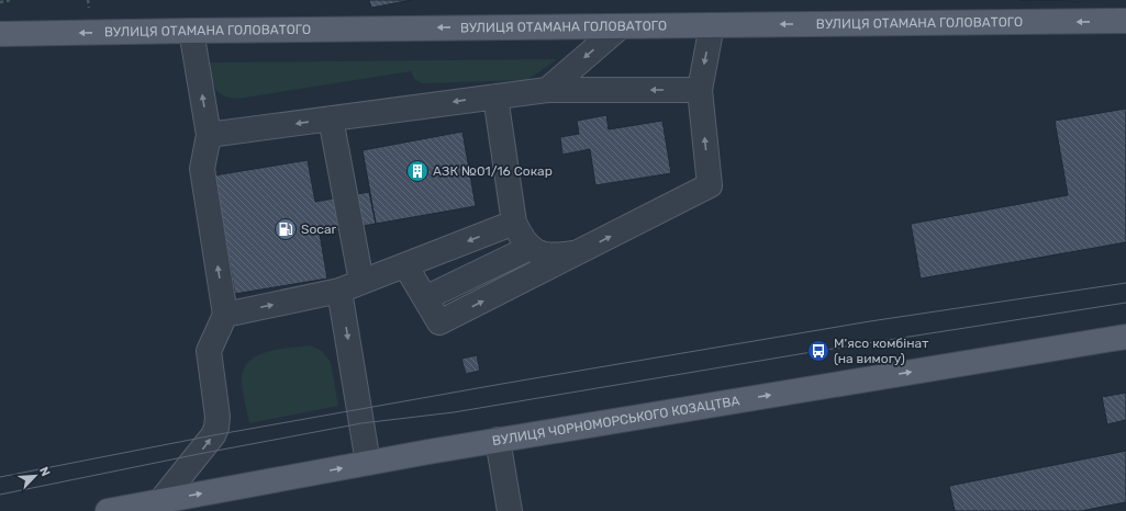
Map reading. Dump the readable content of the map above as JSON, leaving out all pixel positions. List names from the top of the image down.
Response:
{
  "streets": {
    "main road": ["ВУЛИЦЯ ОТАМАНА ГОЛОВАТОГО", "ВУЛИЦЯ ЧОРНОМОРСЬКОГО КОЗАЦТВА"]
  },
  "one_way": ["ВУЛИЦЯ ОТАМАНА ГОЛОВАТОГО", "ВУЛИЦЯ ЧОРНОМОРСЬКОГО КОЗАЦТВА"],
  "places": {
    "building": ["АЗК №01/16 Сокар"],
    "fuel station": ["Socar"],
    "bus stop": ["М'ясо комбінат (на вимогу)"]
  },
  "north": "top right"
}
